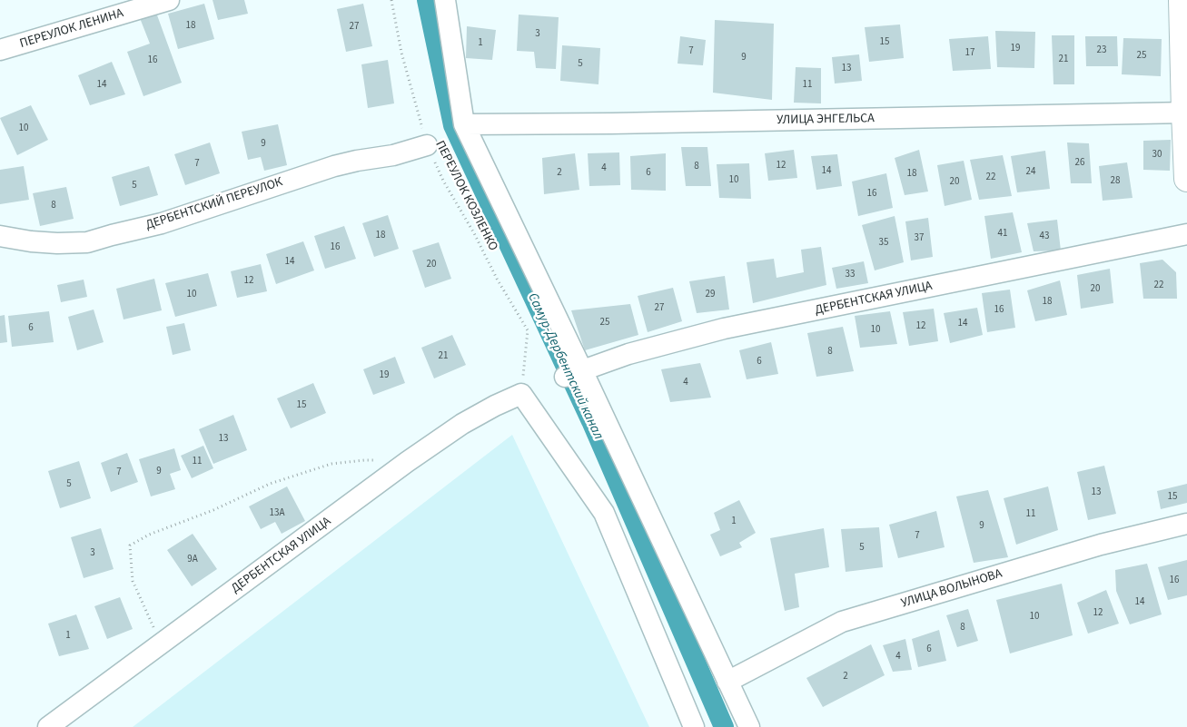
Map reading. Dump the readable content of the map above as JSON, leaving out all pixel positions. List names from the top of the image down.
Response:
{
  "streets": {
    "street": [
      "ПЕРЕУЛОК ЛЕНИНА",
      "УЛИЦА ЭНГЕЛЬСА",
      "ДЕРБЕНТСКИЙ ПЕРЕУЛОК",
      "ДЕРБЕНТСКАЯ УЛИЦА",
      "УЛИЦА ВОЛЫНОВА"
    ],
    "path": ["ПЕРЕУЛОК КОЗЛЕНКО"]
  },
  "crossings": [
    ["ПЕРЕУЛОК КОЗЛЕНКО", "ДЕРБЕНТСКИЙ ПЕРЕУЛОК"],
    ["ПЕРЕУЛОК КОЗЛЕНКО", "ДЕРБЕНТСКАЯ УЛИЦА"]
  ],
  "water": ["Самур-Дербентский канал"],
  "house_numbers": [
    "18",
    "27",
    "3",
    "15",
    "1",
    "19",
    "23",
    "7",
    "17",
    "25",
    "9",
    "21",
    "16",
    "5",
    "13",
    "14",
    "11",
    "10",
    "9",
    "30",
    "26",
    "7",
    "12",
    "8",
    "4",
    "14",
    "24",
    "2",
    "6",
    "18",
    "22",
    "10",
    "28",
    "20",
    "5",
    "16",
    "8",
    "41",
    "18",
    "43",
    "37",
    "35",
    "16",
    "14",
    "20",
    "33",
    "12",
    "22",
    "20",
    "10",
    "29",
    "18",
    "27",
    "16",
    "25",
    "14",
    "12",
    "6",
    "10",
    "8",
    "21",
    "6",
    "19",
    "4",
    "15",
    "13",
    "11",
    "9",
    "7",
    "5",
    "13",
    "15",
    "13А",
    "11",
    "1",
    "9",
    "7",
    "5",
    "3",
    "9А",
    "16",
    "14",
    "12",
    "10",
    "8",
    "1",
    "6",
    "4",
    "2"
  ]
}
